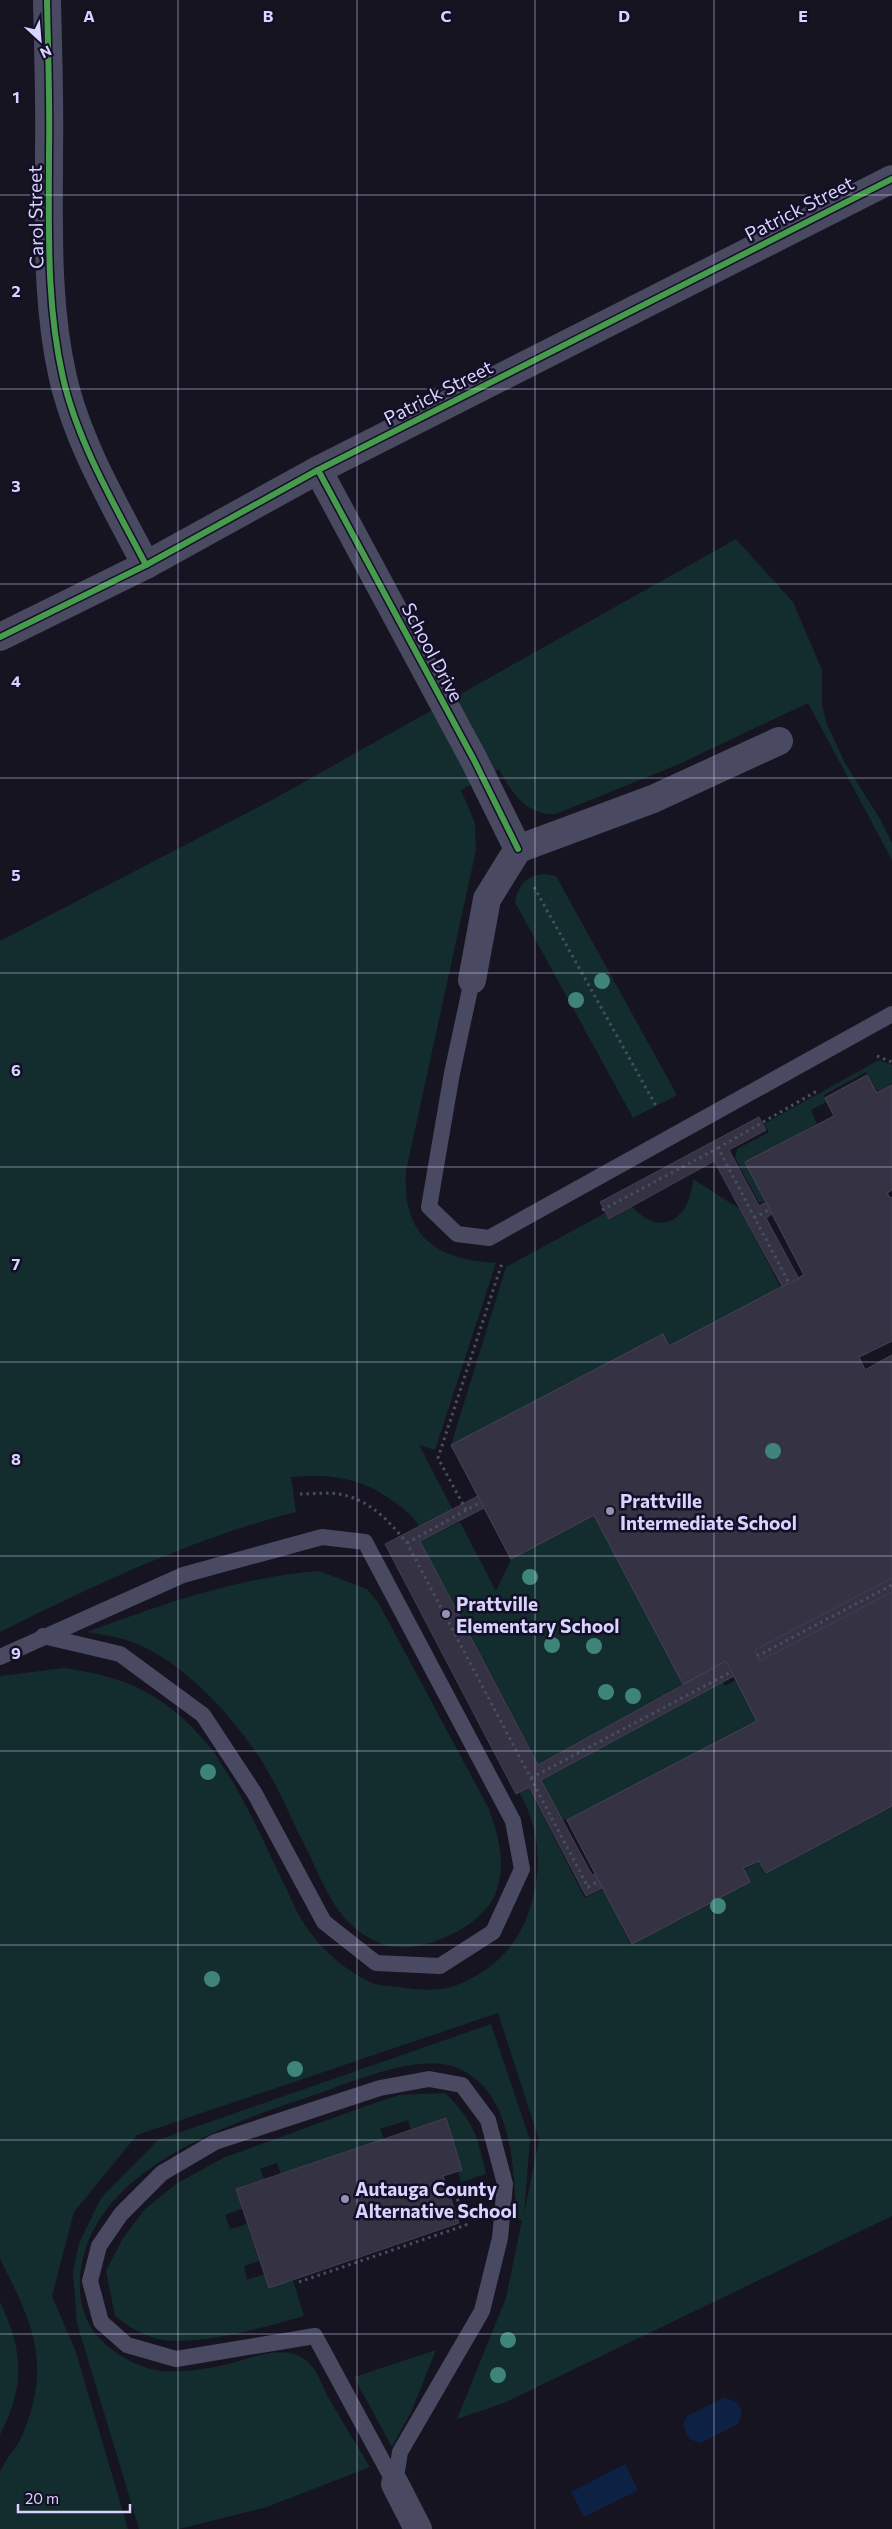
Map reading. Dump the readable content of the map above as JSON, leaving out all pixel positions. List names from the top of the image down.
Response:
{
  "streets": {
    "street": ["Patrick Street", "Carol Street", "School Drive"]
  },
  "crossings": [
    ["Patrick Street", "Carol Street"],
    ["Patrick Street", "School Drive"]
  ],
  "places": ["Prattville Intermediate School", "Prattville Elementary School", "Autauga County Alternative School"],
  "scale_bar": "20 m",
  "north": "bottom right",
  "grid": {
    "columns": [
      "A",
      "B",
      "C",
      "D",
      "E"
    ],
    "rows": [
      "1",
      "2",
      "3",
      "4",
      "5",
      "6",
      "7",
      "8",
      "9"
    ]
  }
}
